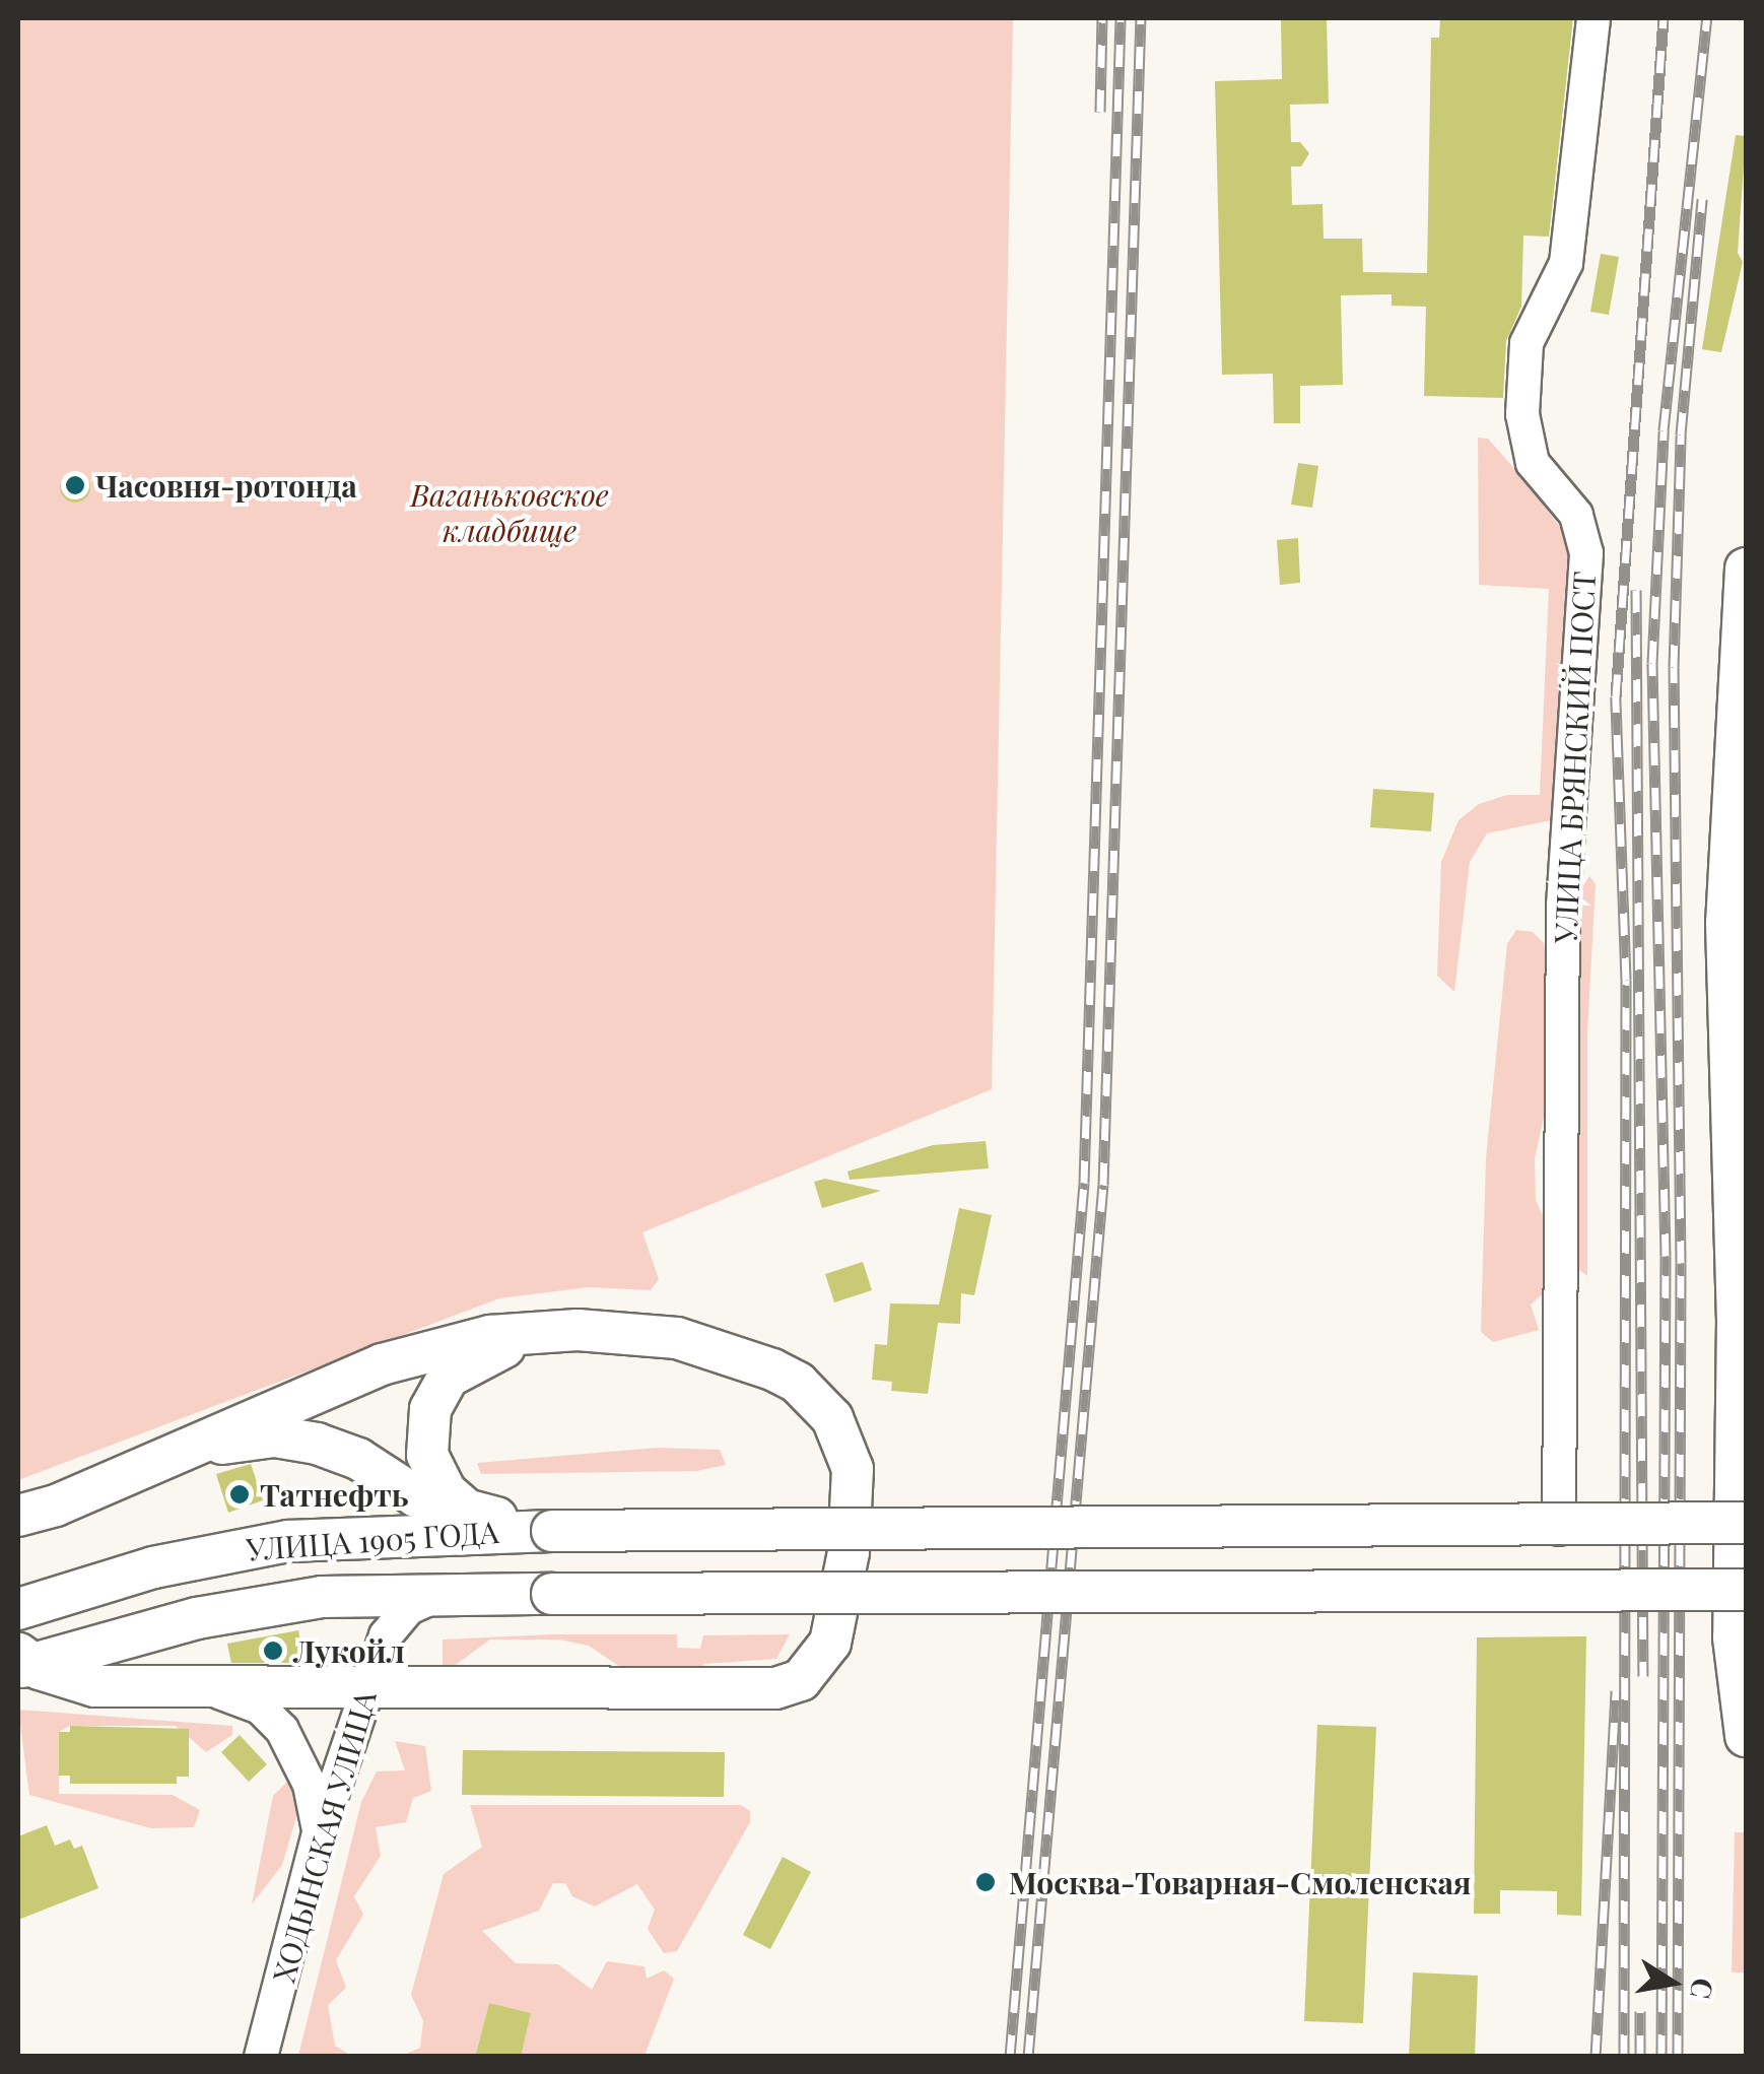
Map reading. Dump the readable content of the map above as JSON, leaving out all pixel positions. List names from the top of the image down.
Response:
{
  "streets": {
    "main road": ["УЛИЦА 1905 ГОДА"],
    "street": ["УЛИЦА БРЯНСКИЙ ПОСТ", "ХОДЫНСКАЯ УЛИЦА"]
  },
  "crossings": [
    ["УЛИЦА 1905 ГОДА", "ХОДЫНСКАЯ УЛИЦА"]
  ],
  "parks": ["Ваганьковское кладбище"],
  "places": [
    "Часовня-ротонда",
    "Татнефть",
    "Лукойл",
    "Москва-Товарная-Смоленская"
  ],
  "north": "right"
}
